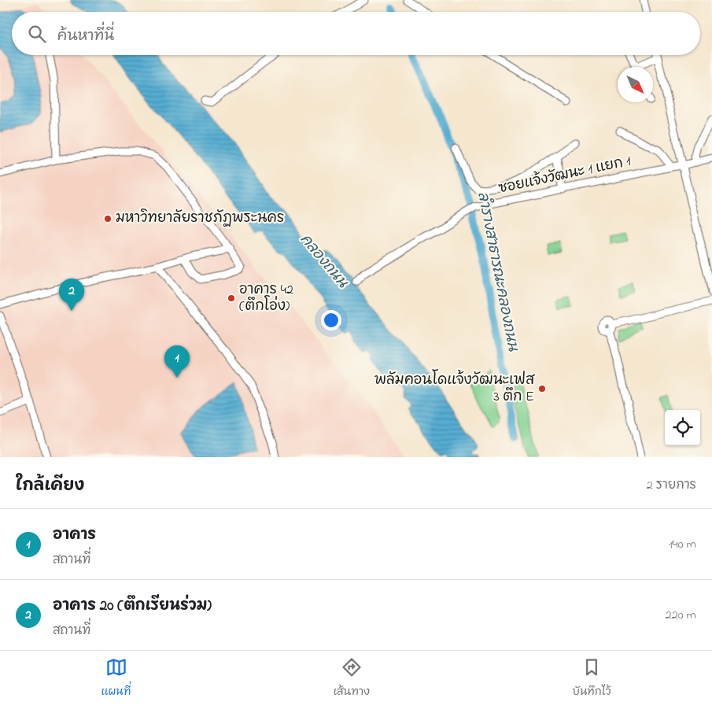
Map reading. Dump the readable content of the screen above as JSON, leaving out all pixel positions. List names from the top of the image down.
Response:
{
  "streets": {
    "street": ["ซอยแจ้งวัฒนะ 1 แยก 1"]
  },
  "water": ["คลองถนน", "ลำรางสาธารณะคลองถนน"],
  "places": ["มหาวิทยาลัยราชภัฏพระนคร", "อาคาร 42 (ตึกโอ่ง)", "พลัมคอนโดแจ้งวัฒนะเฟส 3 ตึก E"],
  "north": "bottom right",
  "page": {
    "search": "ค้นหาที่นี่",
    "pins": ["2", "1"],
    "heading": ["ใกล้เคียง", "2 รายการ"],
    "list": [
      {
        "mark": "1",
        "name": "อาคาร",
        "note": "สถานที่",
        "value": "140 m"
      },
      {
        "mark": "2",
        "name": "อาคาร 20 (ตึกเรียนร่วม)",
        "note": "สถานที่",
        "value": "220 m"
      }
    ],
    "nav": ["แผนที่", "เส้นทาง", "บันทึกไว้"]
  }
}
